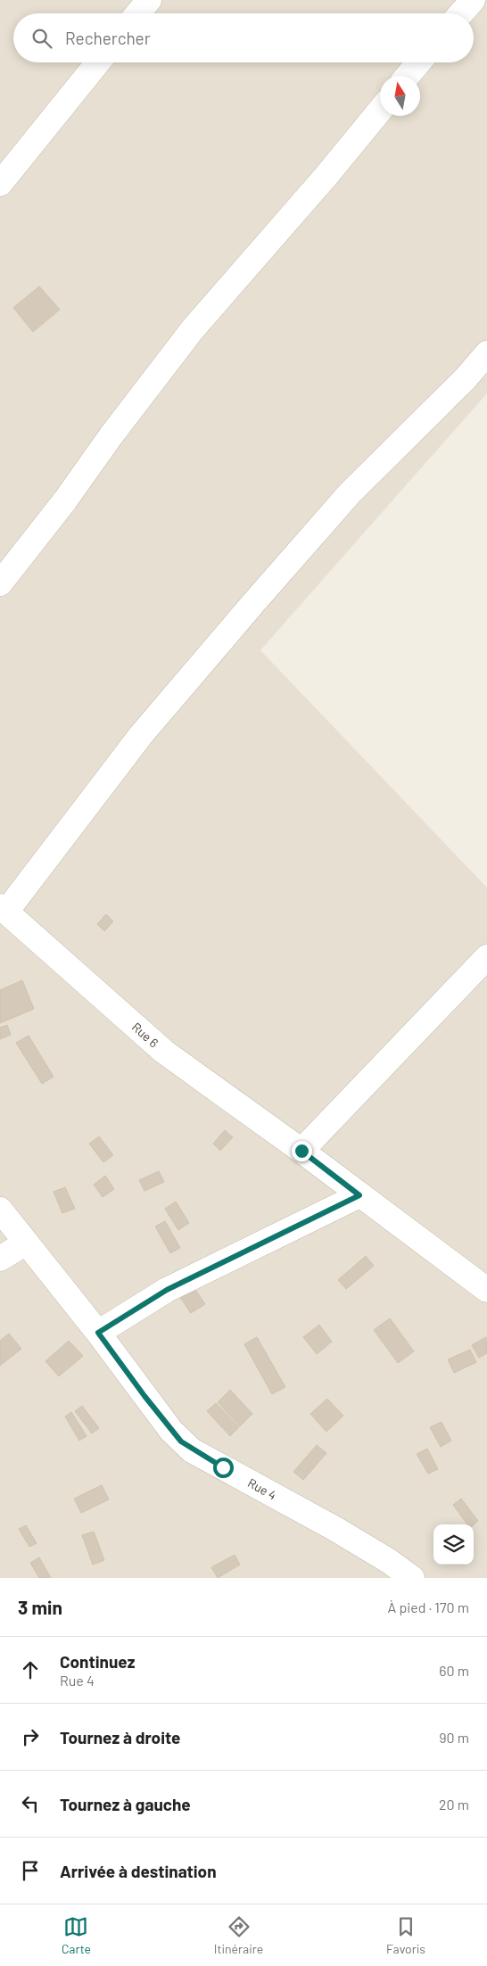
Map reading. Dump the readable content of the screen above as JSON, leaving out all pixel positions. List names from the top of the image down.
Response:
{
  "streets": {
    "street": ["Rue 6", "Rue 4"]
  },
  "north": "top",
  "page": {
    "search": "Rechercher",
    "heading": ["3 min", "À pied · 170 m"],
    "list": [
      ["Continuez", "Rue 4", "60 m"],
      ["Tournez à droite", "90 m"],
      ["Tournez à gauche", "20 m"],
      "Arrivée à destination"
    ],
    "nav": ["Carte", "Itinéraire", "Favoris"]
  }
}
